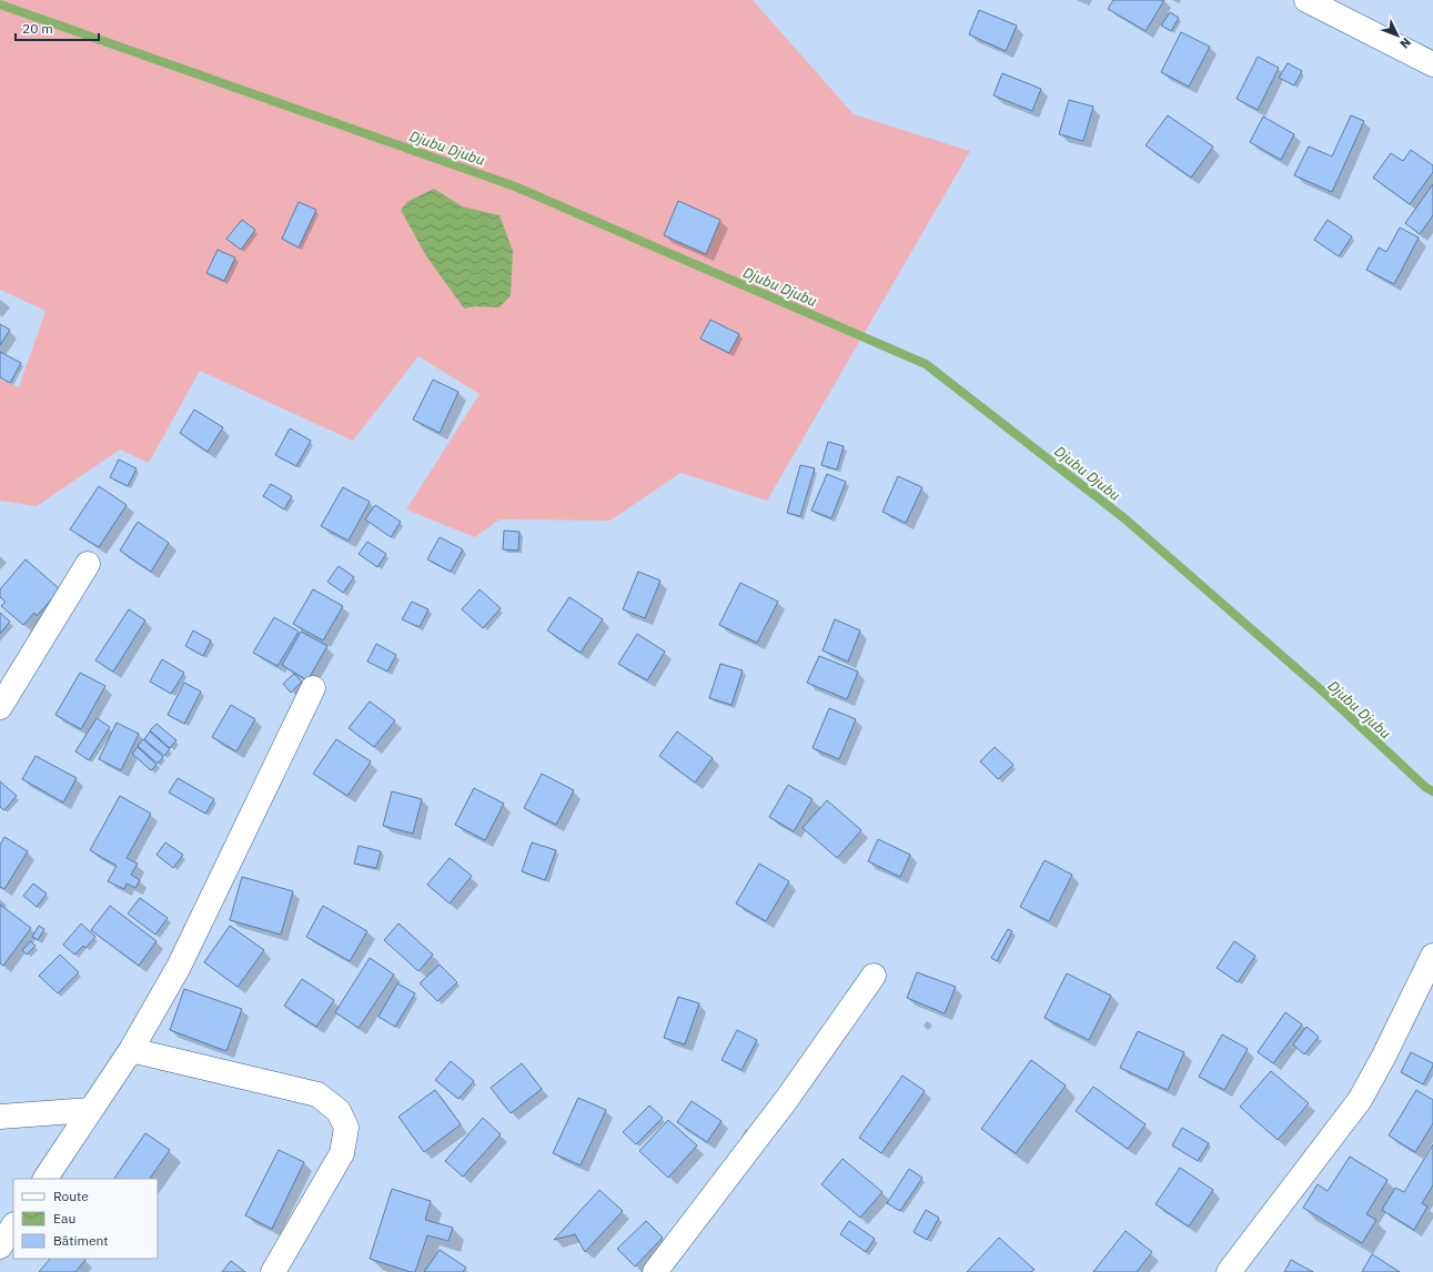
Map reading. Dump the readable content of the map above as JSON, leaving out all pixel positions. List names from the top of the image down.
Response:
{
  "water": ["Djubu Djubu"],
  "legend": ["Route", "Eau", "Bâtiment"],
  "scale_bar": "20 m",
  "north": "bottom right"
}
